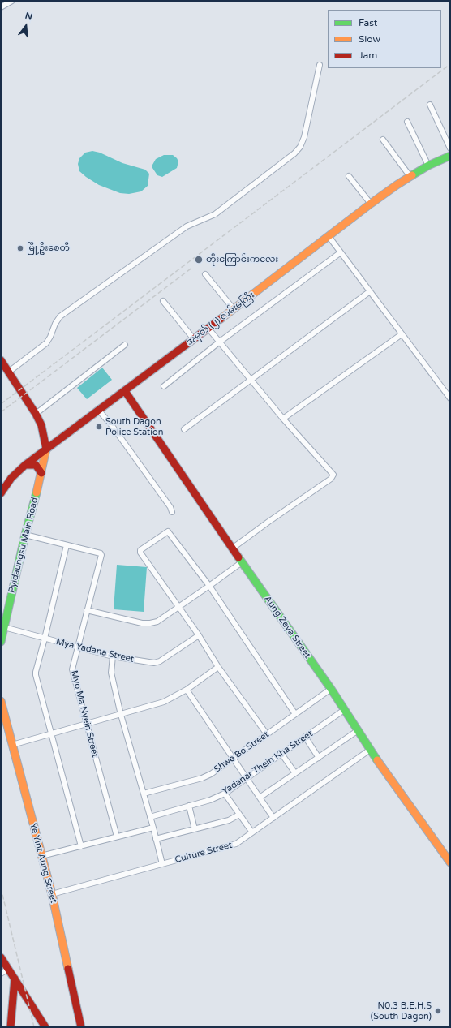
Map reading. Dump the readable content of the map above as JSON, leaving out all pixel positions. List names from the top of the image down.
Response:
{
  "streets": {
    "main road": [
      "အမှတ် (၂) လမ်းမကြီး",
      "Pyidaungsu Main Road",
      "Aung Zeya Street",
      "Ye Yint Aung Street"
    ],
    "street": [
      "Mya Yadana Street",
      "Myo Ma Nyein Street",
      "Shwe Bo Street",
      "Yadanar Thein Kha Street",
      "Culture Street"
    ]
  },
  "crossings": [
    ["အမှတ် (၂) လမ်းမကြီး", "Pyidaungsu Main Road"],
    ["အမှတ် (၂) လမ်းမကြီး", "Aung Zeya Street"],
    ["Pyidaungsu Main Road", "Mya Yadana Street"],
    ["Aung Zeya Street", "Shwe Bo Street"],
    ["Aung Zeya Street", "Yadanar Thein Kha Street"],
    ["Aung Zeya Street", "Culture Street"],
    ["Mya Yadana Street", "Myo Ma Nyein Street"],
    ["Culture Street", "Ye Yint Aung Street"]
  ],
  "places": [
    "မြို့ဦးစေတီ",
    "တိုးကြောင်းကလေး",
    "South Dagon Police Station",
    "N0.3 B.E.H.S (South Dagon)"
  ],
  "legend": ["Fast", "Slow", "Jam"],
  "north": "top"
}
